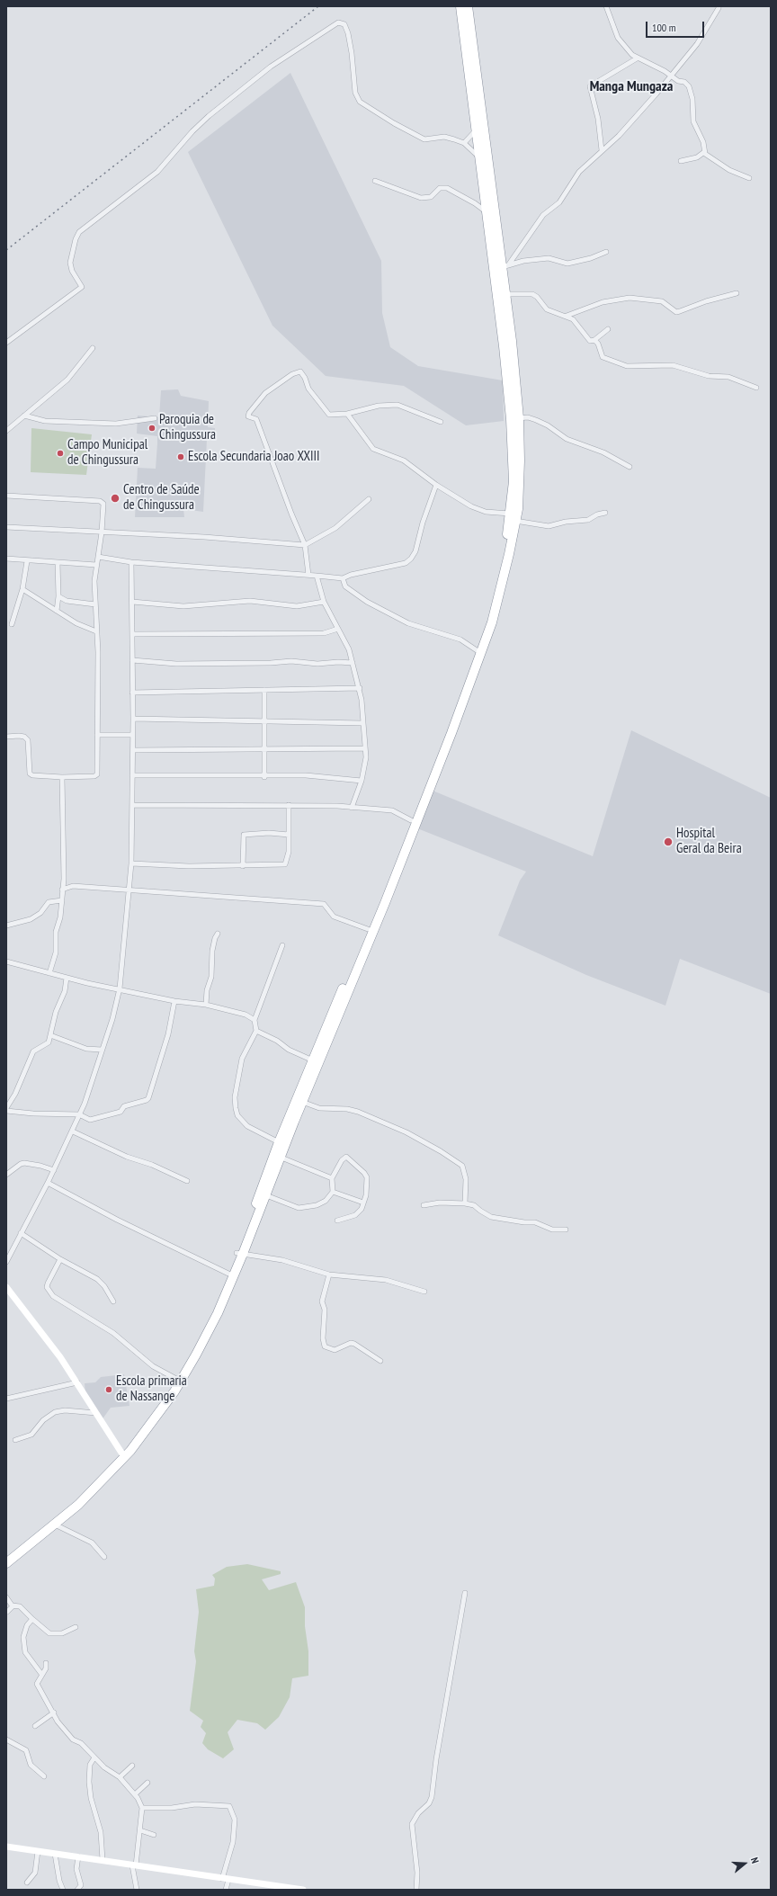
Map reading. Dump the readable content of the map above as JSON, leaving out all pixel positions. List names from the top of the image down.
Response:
{
  "districts": ["Manga Mungaza"],
  "places": [
    "Paroquia de Chingussura",
    "Campo Municipal de Chingussura",
    "Escola Secundaria Joao XXIII",
    "Centro de Saúde de Chingussura",
    "Hospital Geral da Beira",
    "Escola primaria de Nassange"
  ],
  "scale_bar": "100 m",
  "north": "right"
}
